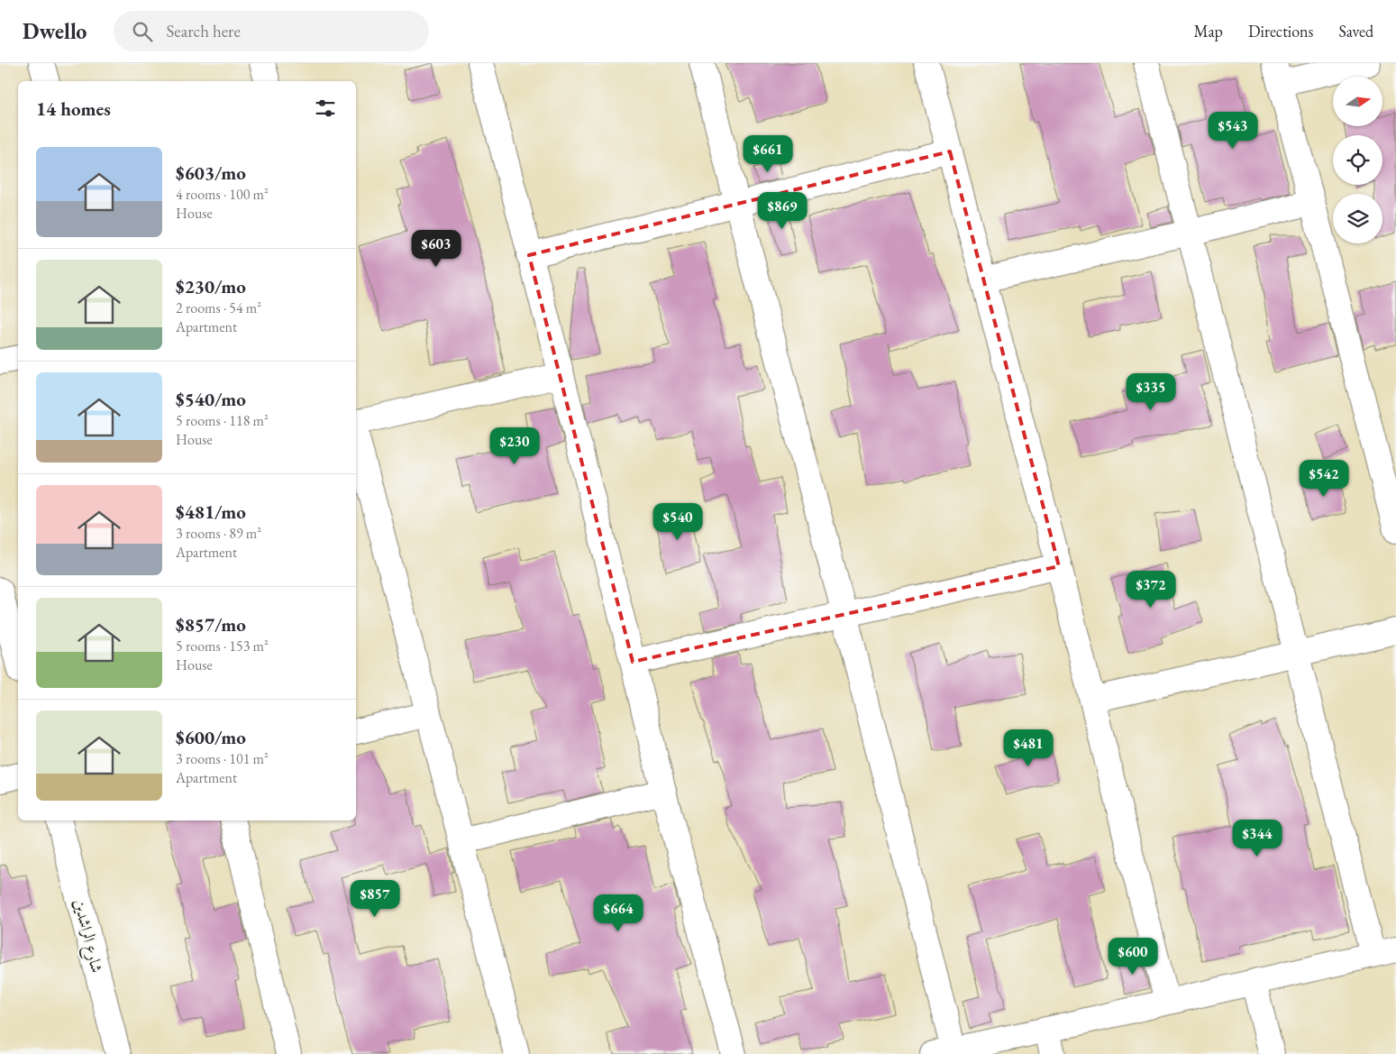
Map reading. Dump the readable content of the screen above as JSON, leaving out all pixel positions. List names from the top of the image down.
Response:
{
  "streets": {
    "street": ["شارع الراشدين"]
  },
  "north": "right",
  "page": {
    "header": "Dwello",
    "search": "Search here",
    "nav": ["Map", "Directions", "Saved"],
    "heading": "14 homes",
    "price": [
      "$543",
      "$661",
      "$869",
      "$603",
      "$335",
      "$230",
      "$542",
      "$540",
      "$372",
      "$481",
      "$344",
      "$857",
      "$664",
      "$600"
    ],
    "list": [
      {
        "name": "$603/mo",
        "note": "4 rooms · 100 m² · House"
      },
      {
        "name": "$230/mo",
        "note": "2 rooms · 54 m² · Apartment"
      },
      {
        "name": "$540/mo",
        "note": "5 rooms · 118 m² · House"
      },
      {
        "name": "$481/mo",
        "note": "3 rooms · 89 m² · Apartment"
      },
      {
        "name": "$857/mo",
        "note": "5 rooms · 153 m² · House"
      },
      {
        "name": "$600/mo",
        "note": "3 rooms · 101 m² · Apartment"
      }
    ]
  }
}
